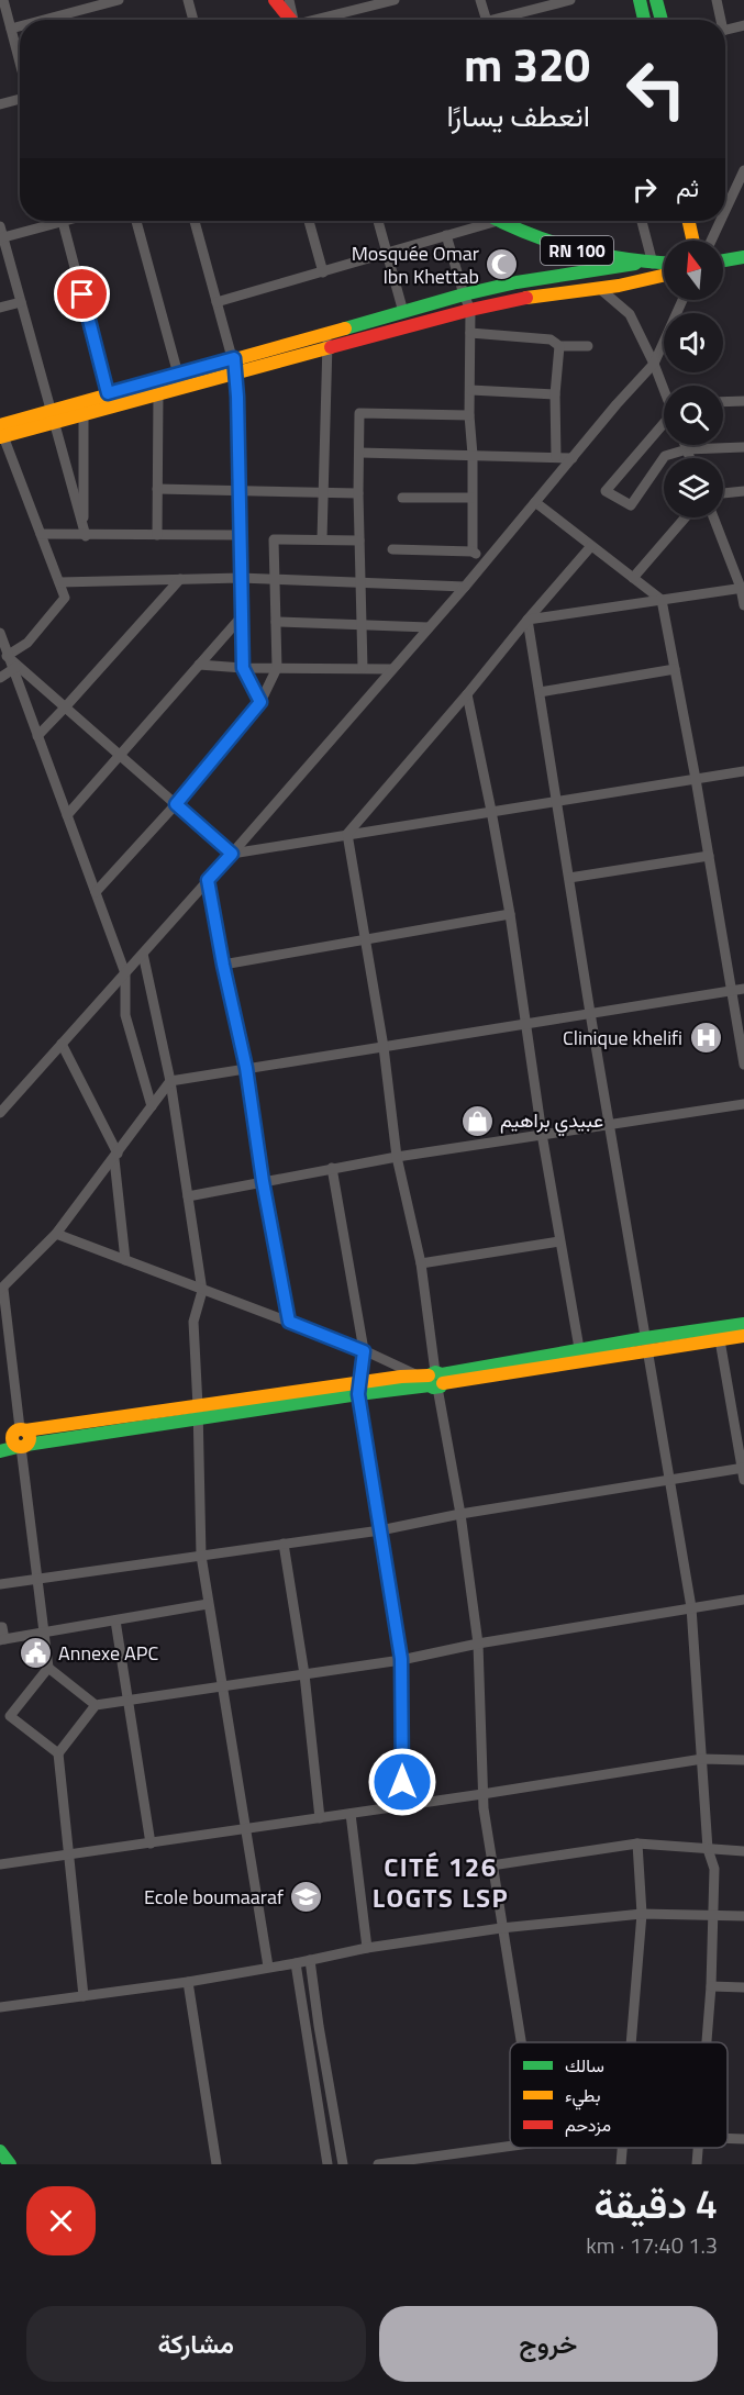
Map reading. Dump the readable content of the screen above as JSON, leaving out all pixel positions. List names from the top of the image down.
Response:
{
  "streets": {
    "main road": ["RN 100"]
  },
  "districts": ["CITÉ 126 LOGTS LSP"],
  "places": {
    "mosque": ["Mosquée Omar Ibn Khettab"],
    "hospital": ["Clinique khelifi"],
    "shop": ["عبيدي براهيم"],
    "public building": ["Annexe APC"],
    "school or university": ["Ecole boumaaraf"]
  },
  "legend": ["سالك", "بطيء", "مزدحم"],
  "north": "top",
  "page": {
    "turn": ["320 m", "انعطف يسارًا"],
    "then": "ثم",
    "heading": ["4 دقيقة", "1.3 km · 17:40"],
    "buttons": ["خروج", "مشاركة"]
  }
}
